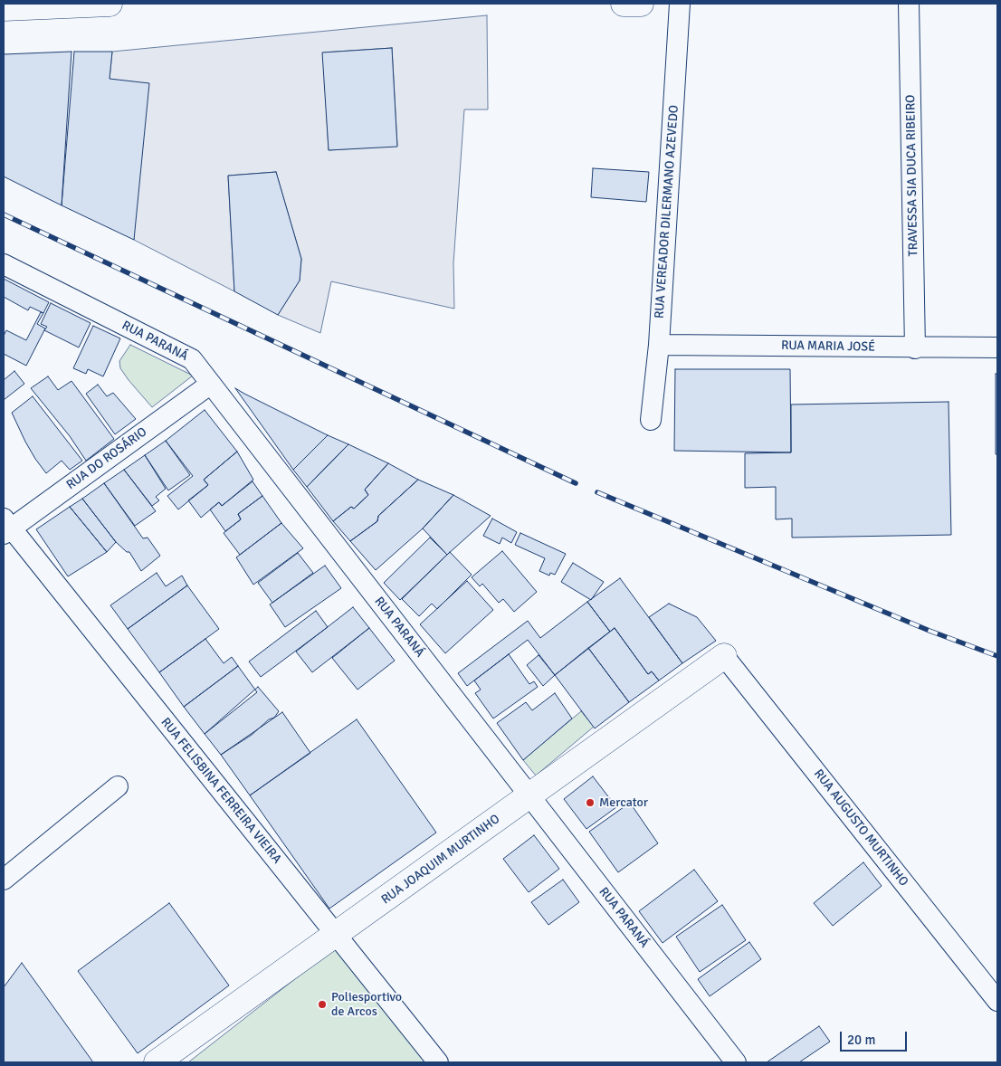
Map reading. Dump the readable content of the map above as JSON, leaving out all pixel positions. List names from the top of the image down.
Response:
{
  "streets": {
    "street": [
      "TRAVESSA SIA DUCA RIBEIRO",
      "RUA VEREADOR DILERMANO AZEVEDO",
      "RUA PARANÁ",
      "RUA MARIA JOSÉ",
      "RUA DO ROSÁRIO",
      "RUA FELISBINA FERREIRA VIEIRA",
      "RUA AUGUSTO MURTINHO",
      "RUA JOAQUIM MURTINHO"
    ]
  },
  "crossings": [
    ["TRAVESSA SIA DUCA RIBEIRO", "RUA MARIA JOSÉ"],
    ["RUA VEREADOR DILERMANO AZEVEDO", "RUA MARIA JOSÉ"],
    ["RUA PARANÁ", "RUA DO ROSÁRIO"],
    ["RUA PARANÁ", "RUA JOAQUIM MURTINHO"],
    ["RUA DO ROSÁRIO", "RUA FELISBINA FERREIRA VIEIRA"],
    ["RUA FELISBINA FERREIRA VIEIRA", "RUA JOAQUIM MURTINHO"],
    ["RUA AUGUSTO MURTINHO", "RUA JOAQUIM MURTINHO"]
  ],
  "places": ["Mercator", "Poliesportivo de Arcos"],
  "scale_bar": "20 m"
}
